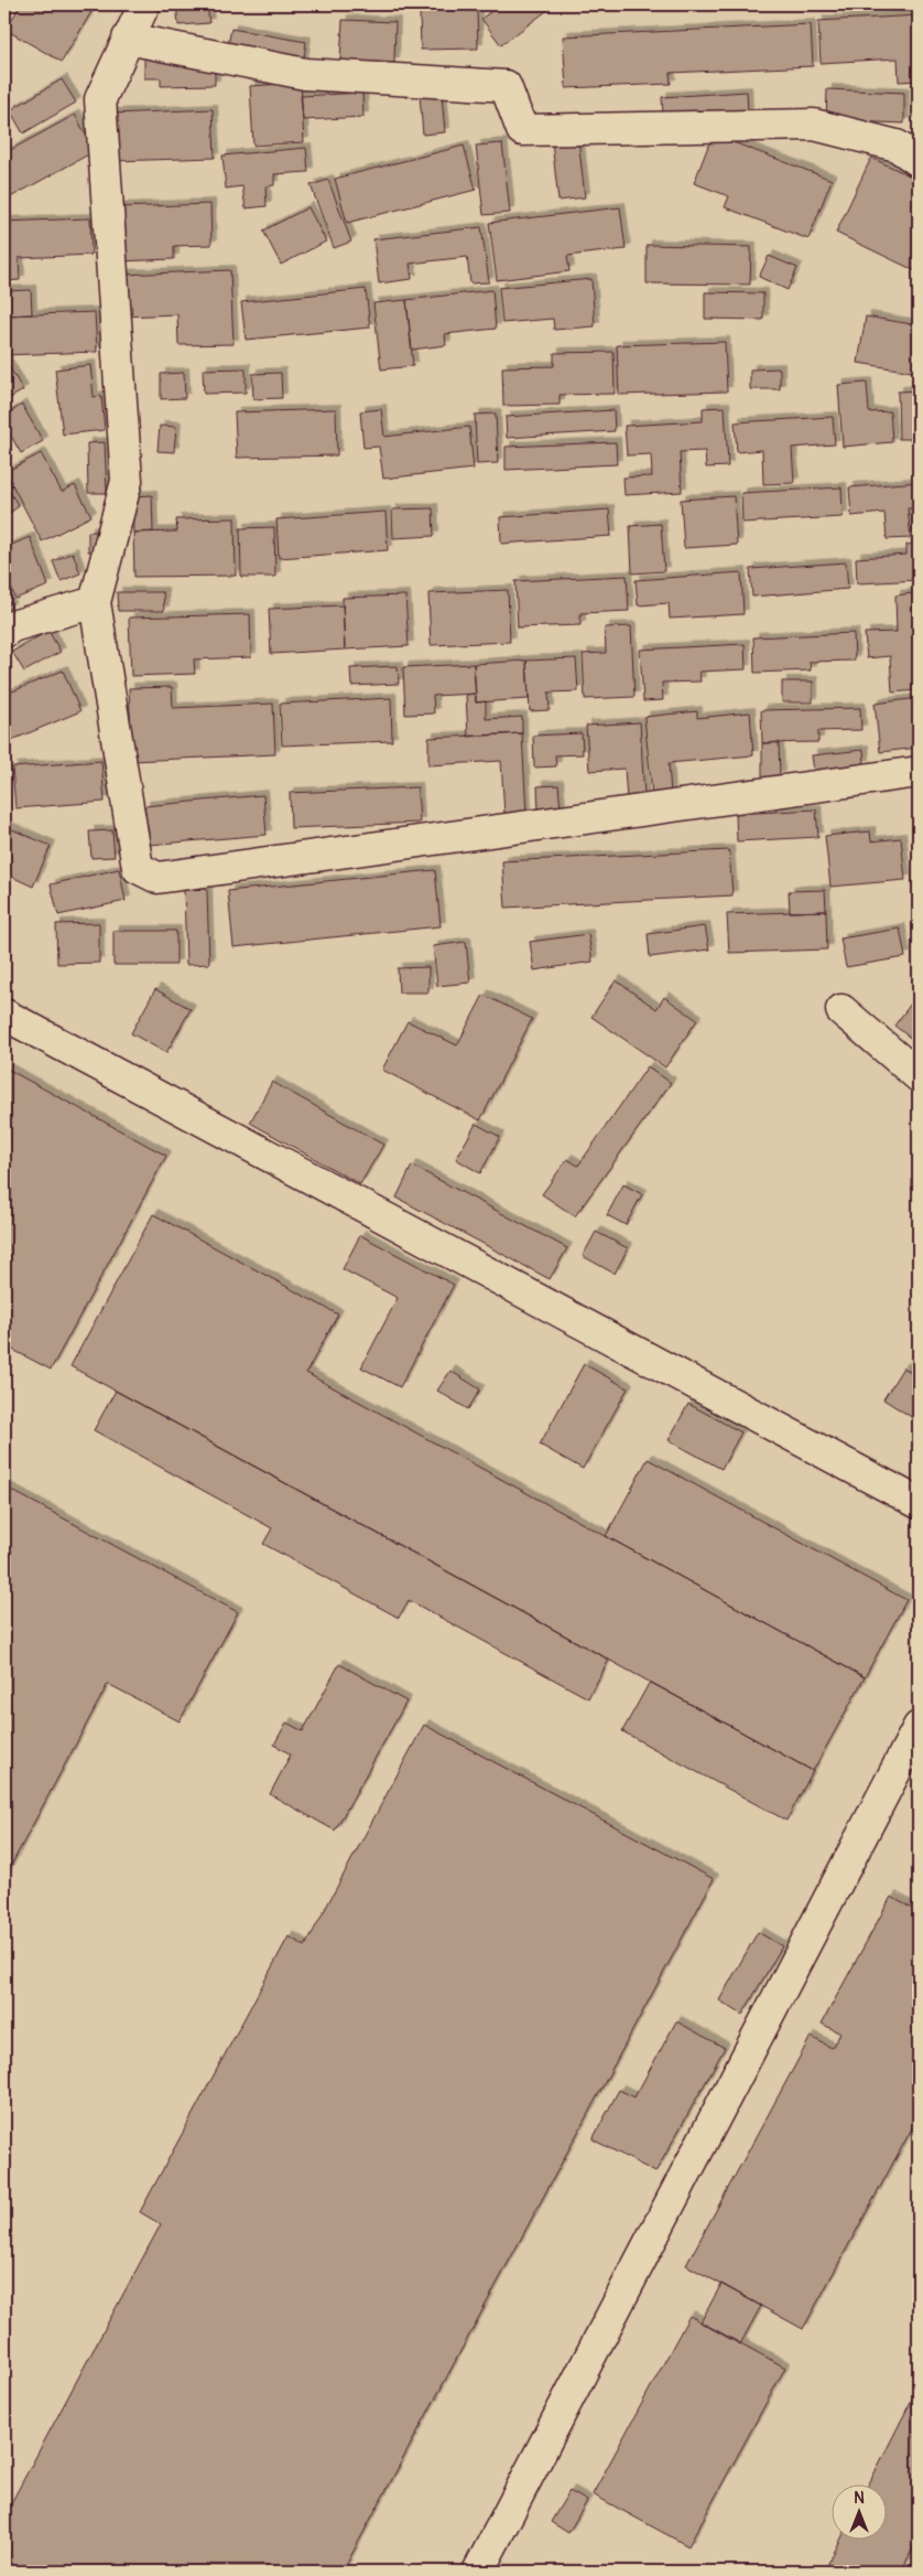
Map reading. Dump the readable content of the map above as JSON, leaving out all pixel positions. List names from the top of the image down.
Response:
{
  "north": "top"
}
